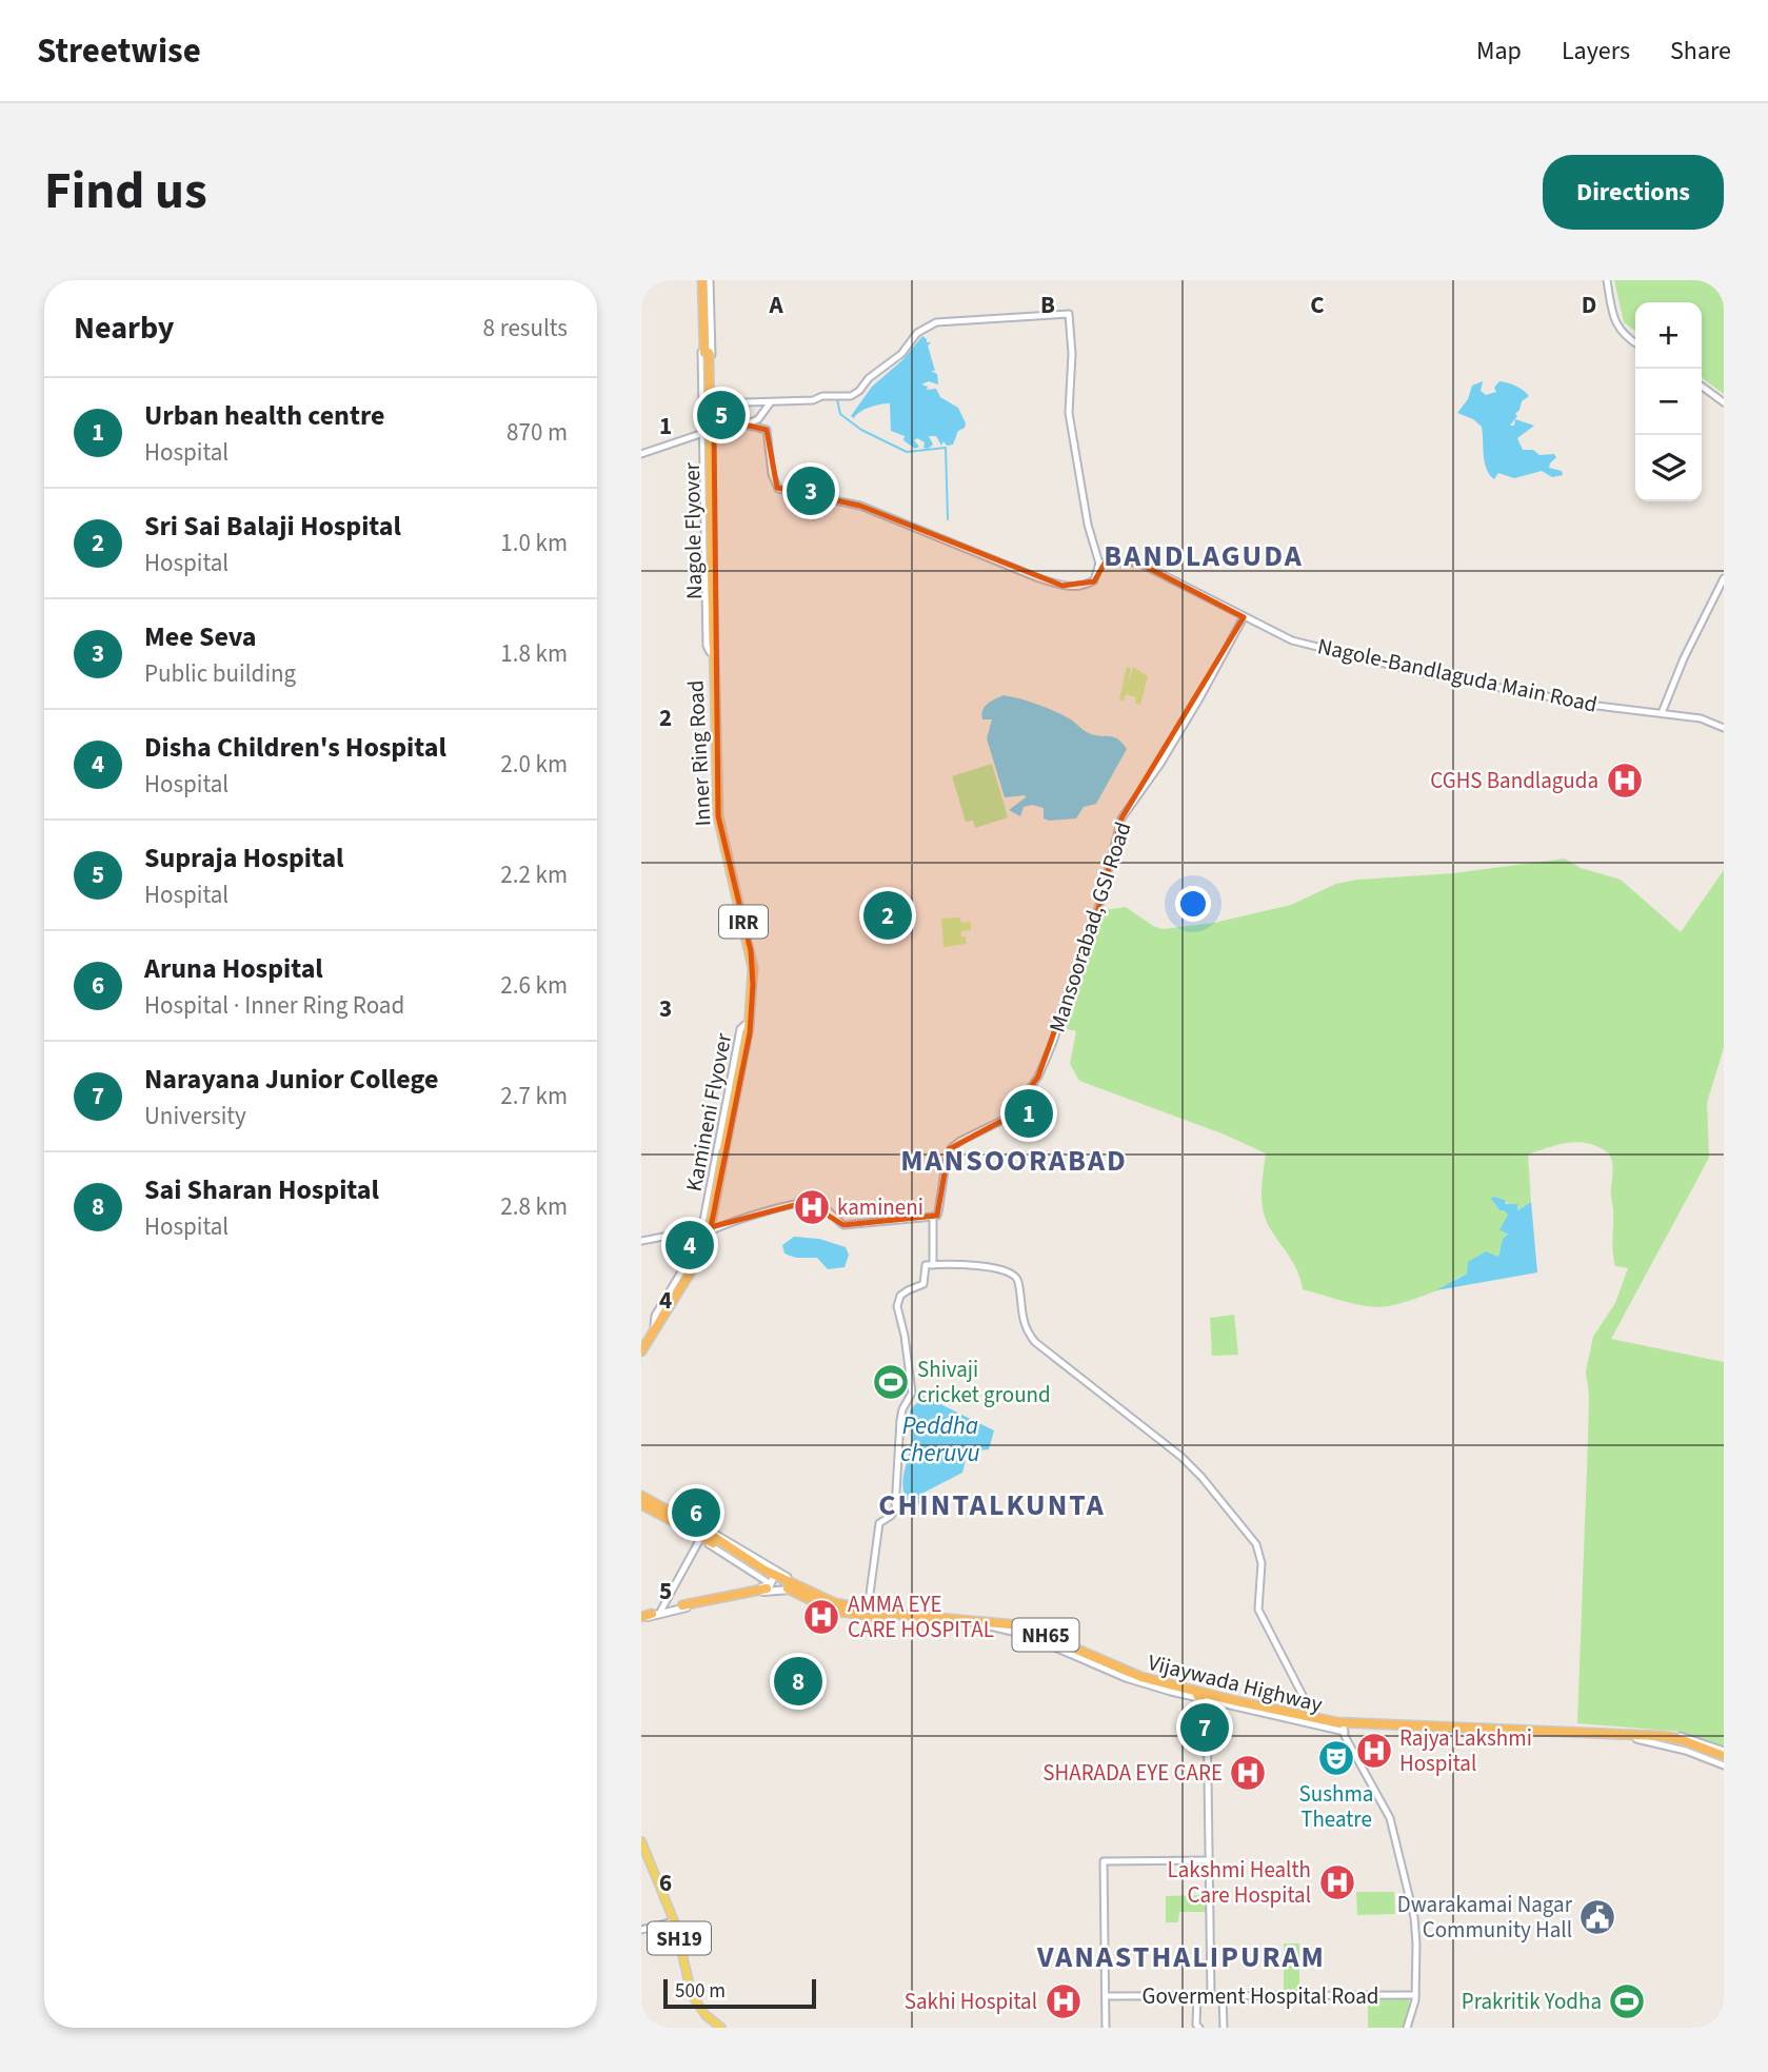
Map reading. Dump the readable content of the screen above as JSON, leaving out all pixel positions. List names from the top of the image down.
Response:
{
  "streets": {
    "highway": [
      "Nagole Flyover",
      "Inner Ring Road",
      "IRR",
      "Kamineni Flyover",
      "NH65",
      "Vijaywada Highway"
    ],
    "main road": ["SH19"],
    "street": ["Nagole-Bandlaguda Main Road", "Mansoorabad, GSI Road", "Goverment Hospital Road"]
  },
  "crossings": [
    ["Nagole Flyover", "Inner Ring Road"],
    ["Nagole-Bandlaguda Main Road", "Mansoorabad, GSI Road"],
    ["Inner Ring Road", "Kamineni Flyover"],
    ["IRR", "Kamineni Flyover"],
    ["NH65", "Vijaywada Highway"]
  ],
  "districts": [
    "BANDLAGUDA",
    "MANSOORABAD",
    "CHINTALKUNTA",
    "VANASTHALIPURAM"
  ],
  "water": ["Peddha cheruvu"],
  "places": {
    "hospital": [
      "CGHS Bandlaguda",
      "kamineni",
      "AMMA EYE CARE HOSPITAL",
      "Rajya Lakshmi Hospital",
      "SHARADA EYE CARE",
      "Lakshmi Health Care Hospital",
      "Sakhi Hospital"
    ],
    "sports": ["Shivaji cricket ground", "Prakritik Yodha"],
    "theatre": ["Sushma Theatre"],
    "public building": ["Dwarakamai Nagar Community Hall"]
  },
  "scale_bar": "500 m",
  "page": {
    "header": "Streetwise",
    "nav": ["Map", "Layers", "Share"],
    "title": "Find us",
    "buttons": "Directions",
    "heading": ["Nearby", "8 results"],
    "map_buttons": ["+", "−"],
    "list": [
      {
        "mark": "1",
        "name": "Urban health centre",
        "note": "Hospital",
        "value": "870 m"
      },
      {
        "mark": "2",
        "name": "Sri Sai Balaji Hospital",
        "note": "Hospital",
        "value": "1.0 km"
      },
      {
        "mark": "3",
        "name": "Mee Seva",
        "note": "Public building",
        "value": "1.8 km"
      },
      {
        "mark": "4",
        "name": "Disha Children's Hospital",
        "note": "Hospital",
        "value": "2.0 km"
      },
      {
        "mark": "5",
        "name": "Supraja Hospital",
        "note": "Hospital",
        "value": "2.2 km"
      },
      {
        "mark": "6",
        "name": "Aruna Hospital",
        "note": "Hospital · Inner Ring Road",
        "value": "2.6 km"
      },
      {
        "mark": "7",
        "name": "Narayana Junior College",
        "note": "University",
        "value": "2.7 km"
      },
      {
        "mark": "8",
        "name": "Sai Sharan Hospital",
        "note": "Hospital",
        "value": "2.8 km"
      }
    ],
    "pins": [
      "5",
      "3",
      "2",
      "1",
      "4",
      "6",
      "8",
      "7"
    ],
    "scale": "500 m"
  },
  "grid": {
    "columns": [
      "A",
      "B",
      "C",
      "D"
    ],
    "rows": [
      "1",
      "2",
      "3",
      "4",
      "5",
      "6"
    ]
  }
}
